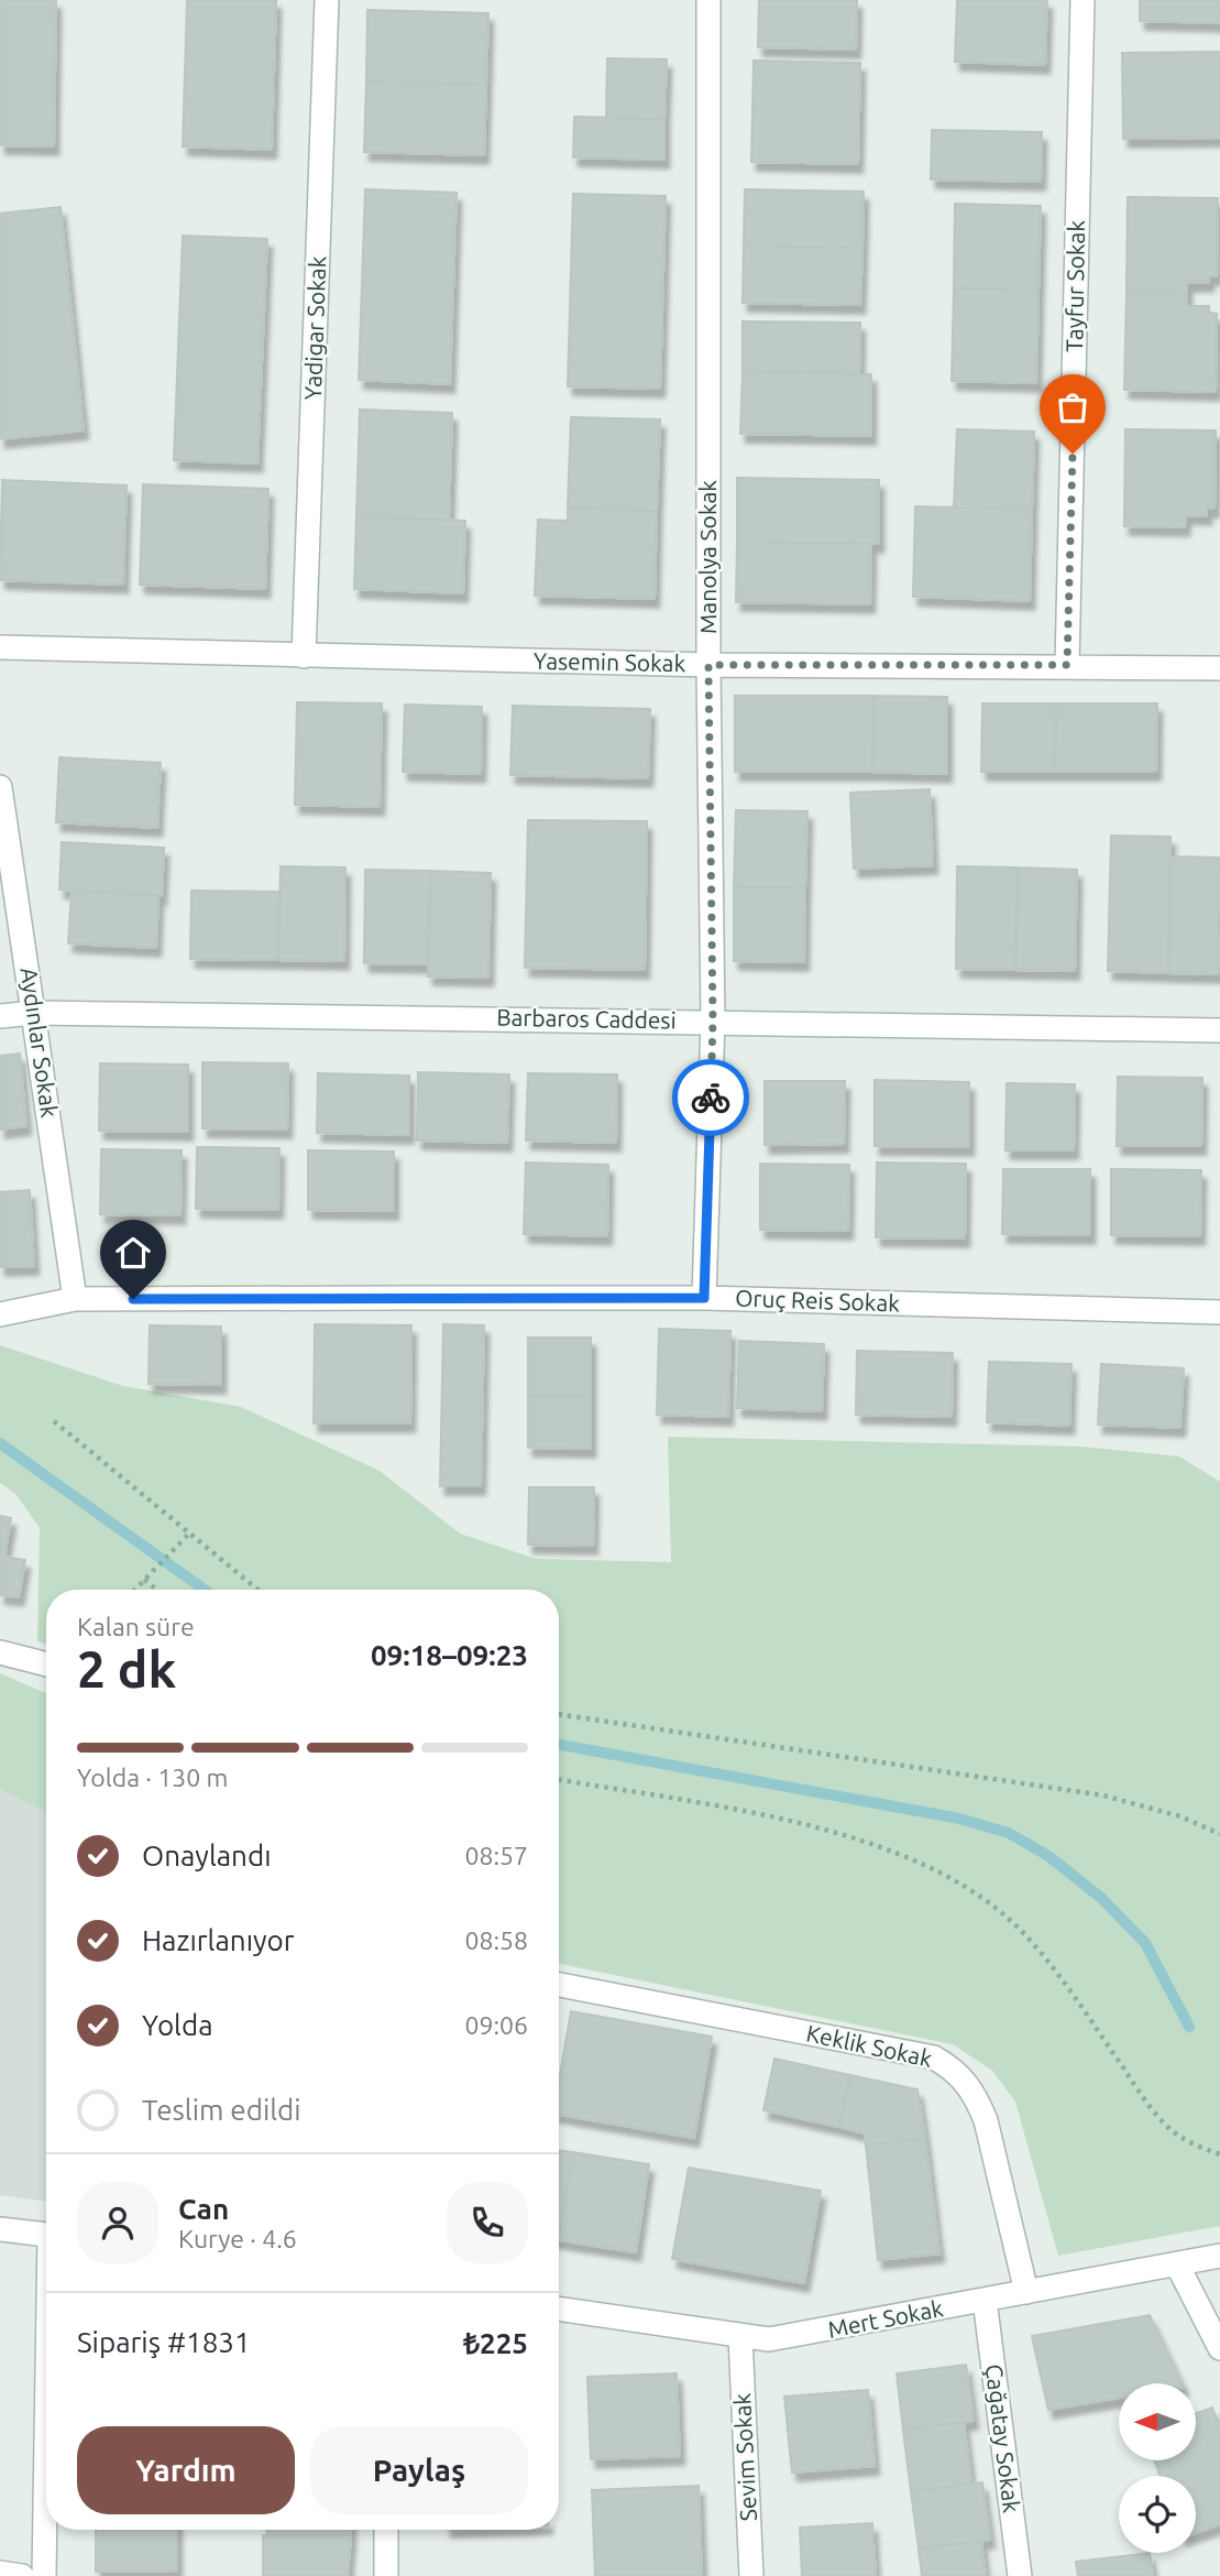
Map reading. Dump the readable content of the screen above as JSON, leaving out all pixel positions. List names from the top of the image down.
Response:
{
  "streets": {
    "street": [
      "Tayfur Sokak",
      "Yadigar Sokak",
      "Manolya Sokak",
      "Yasemin Sokak",
      "Barbaros Caddesi",
      "Aydınlar Sokak",
      "Oruç Reis Sokak",
      "Keklik Sokak",
      "Mert Sokak",
      "Çağatay Sokak",
      "Sevim Sokak"
    ]
  },
  "crossings": [
    ["Tayfur Sokak", "Yasemin Sokak"],
    ["Yadigar Sokak", "Yasemin Sokak"],
    ["Manolya Sokak", "Yasemin Sokak"],
    ["Manolya Sokak", "Barbaros Caddesi"],
    ["Manolya Sokak", "Oruç Reis Sokak"],
    ["Barbaros Caddesi", "Aydınlar Sokak"],
    ["Aydınlar Sokak", "Oruç Reis Sokak"],
    ["Keklik Sokak", "Mert Sokak"],
    ["Mert Sokak", "Çağatay Sokak"],
    ["Mert Sokak", "Sevim Sokak"]
  ],
  "north": "left",
  "page": {
    "heading": ["2 dk", "Kalan süre", "09:18–09:23"],
    "panel": [
      "Can",
      "Kurye · 4.6",
      "Sipariş #1831",
      "₺225"
    ],
    "bar": "Yolda · 130 m",
    "list": [
      ["Onaylandı", "08:57"],
      ["Hazırlanıyor", "08:58"],
      ["Yolda", "09:06"],
      "Teslim edildi"
    ],
    "buttons": ["Yardım", "Paylaş"]
  }
}
